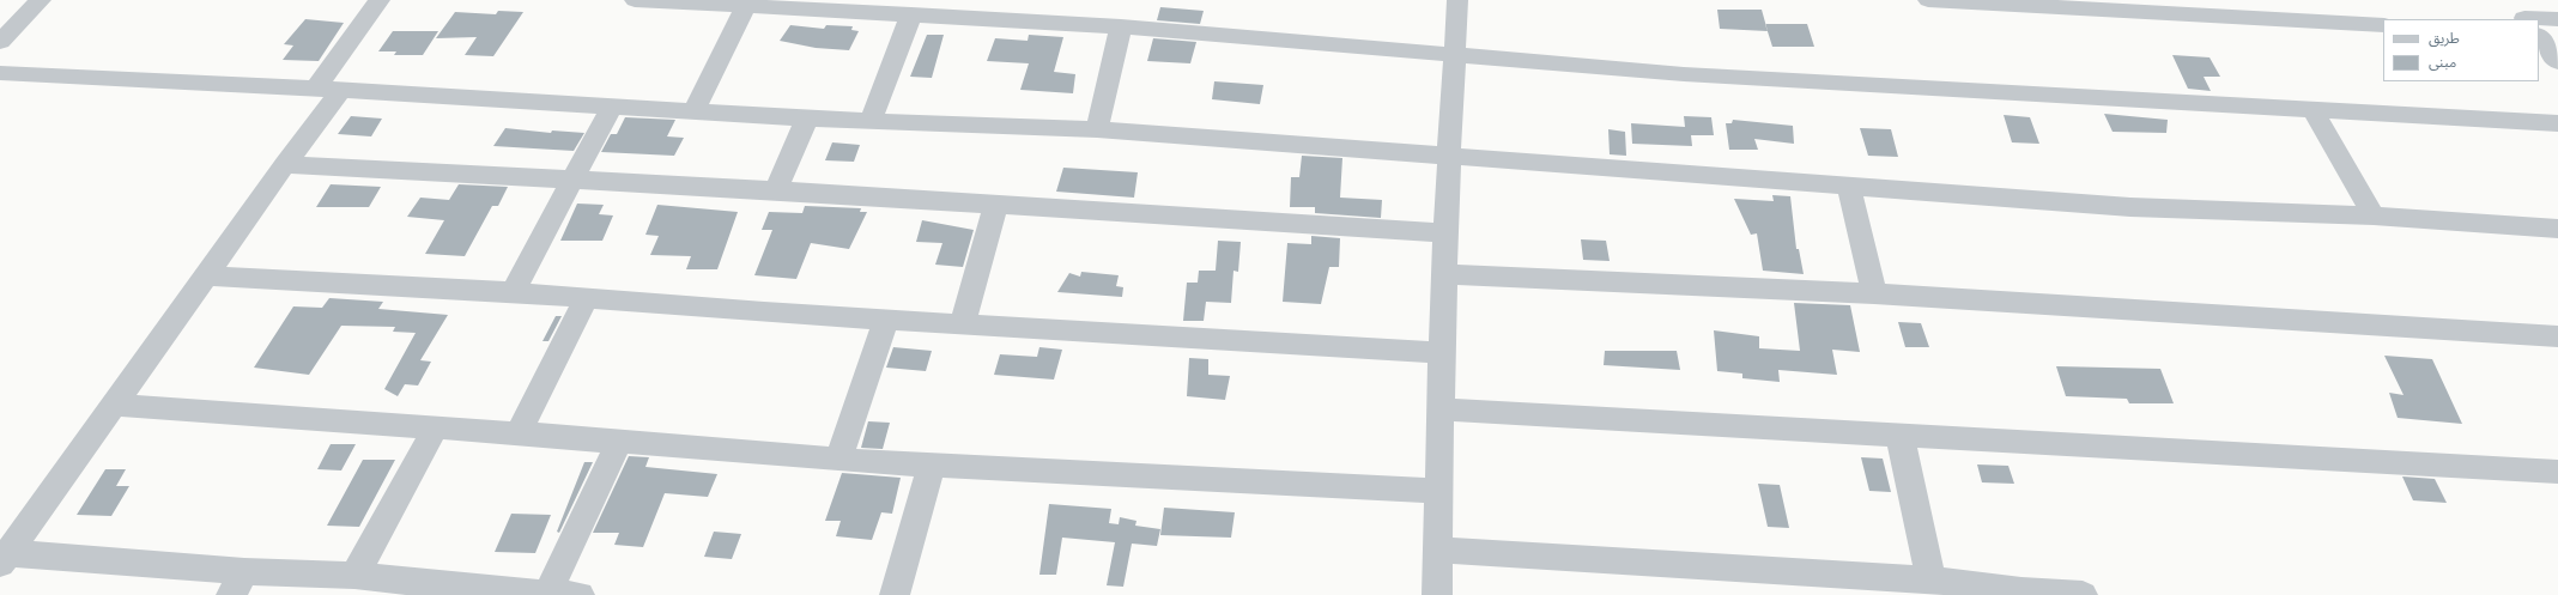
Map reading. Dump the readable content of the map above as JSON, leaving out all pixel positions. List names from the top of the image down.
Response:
{
  "legend": ["طريق", "مبنى"]
}
